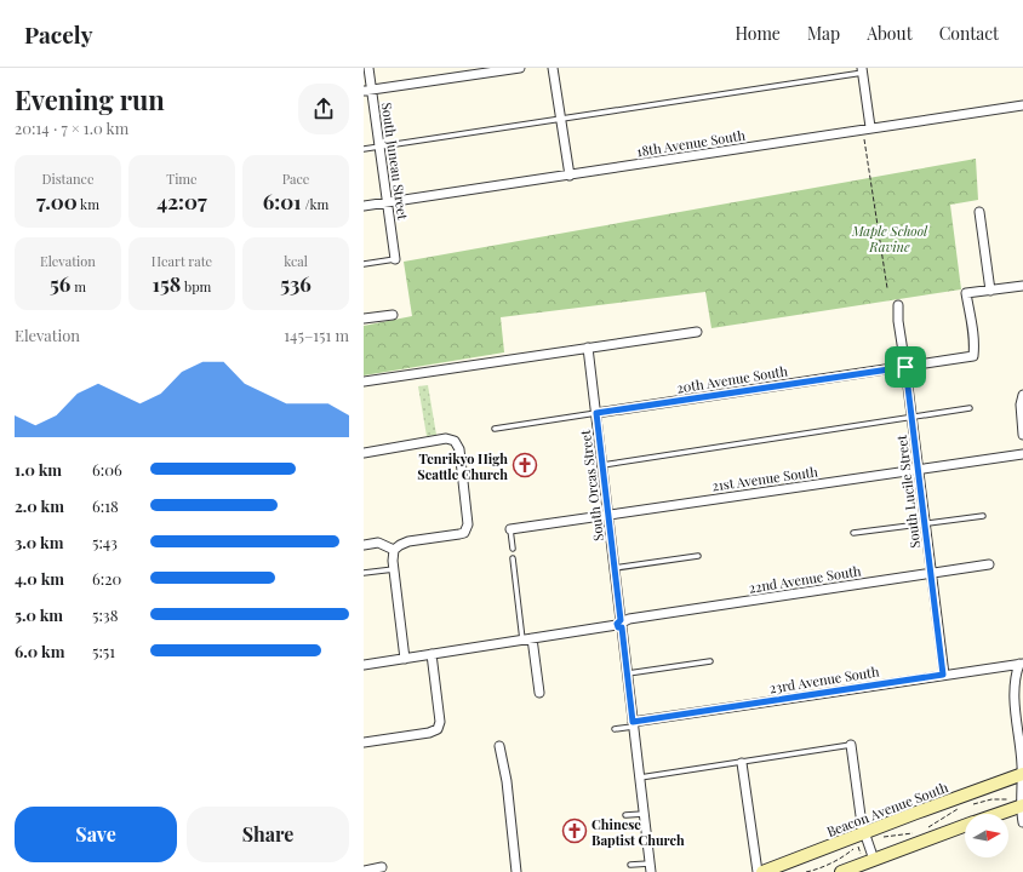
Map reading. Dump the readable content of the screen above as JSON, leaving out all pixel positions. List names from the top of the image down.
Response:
{
  "streets": {
    "main road": ["Beacon Avenue South"],
    "street": [
      "18th Avenue South",
      "South Juneau Street",
      "20th Avenue South",
      "21st Avenue South",
      "South Orcas Street",
      "South Lucile Street",
      "22nd Avenue South",
      "23rd Avenue South"
    ]
  },
  "crossings": [
    ["18th Avenue South", "South Juneau Street"],
    ["20th Avenue South", "South Orcas Street"],
    ["20th Avenue South", "South Lucile Street"],
    ["21st Avenue South", "South Orcas Street"],
    ["21st Avenue South", "South Lucile Street"],
    ["South Orcas Street", "22nd Avenue South"],
    ["South Orcas Street", "23rd Avenue South"],
    ["South Lucile Street", "22nd Avenue South"],
    ["South Lucile Street", "23rd Avenue South"]
  ],
  "parks": ["Maple School Ravine"],
  "places": {
    "church": ["Tenrikyo High Seattle Church", "Chinese Baptist Church"]
  },
  "north": "right",
  "page": {
    "header": "Pacely",
    "nav": [
      "Home",
      "Map",
      "About",
      "Contact"
    ],
    "heading": ["Evening run", "20:14 · 7 × 1.0 km"],
    "stats": [
      ["Distance", "7.00 km"],
      ["Time", "42:07"],
      ["Pace", "6:01 /km"],
      ["Elevation", "56 m"],
      ["Heart rate", "158 bpm"],
      ["kcal", "536"]
    ],
    "chart": ["Elevation", "145–151 m"],
    "list": [
      {
        "name": "1.0 km",
        "note": "6:06"
      },
      {
        "name": "2.0 km",
        "note": "6:18"
      },
      {
        "name": "3.0 km",
        "note": "5:43"
      },
      {
        "name": "4.0 km",
        "note": "6:20"
      },
      {
        "name": "5.0 km",
        "note": "5:38"
      },
      {
        "name": "6.0 km",
        "note": "5:51"
      }
    ],
    "buttons": ["Save", "Share"]
  }
}
